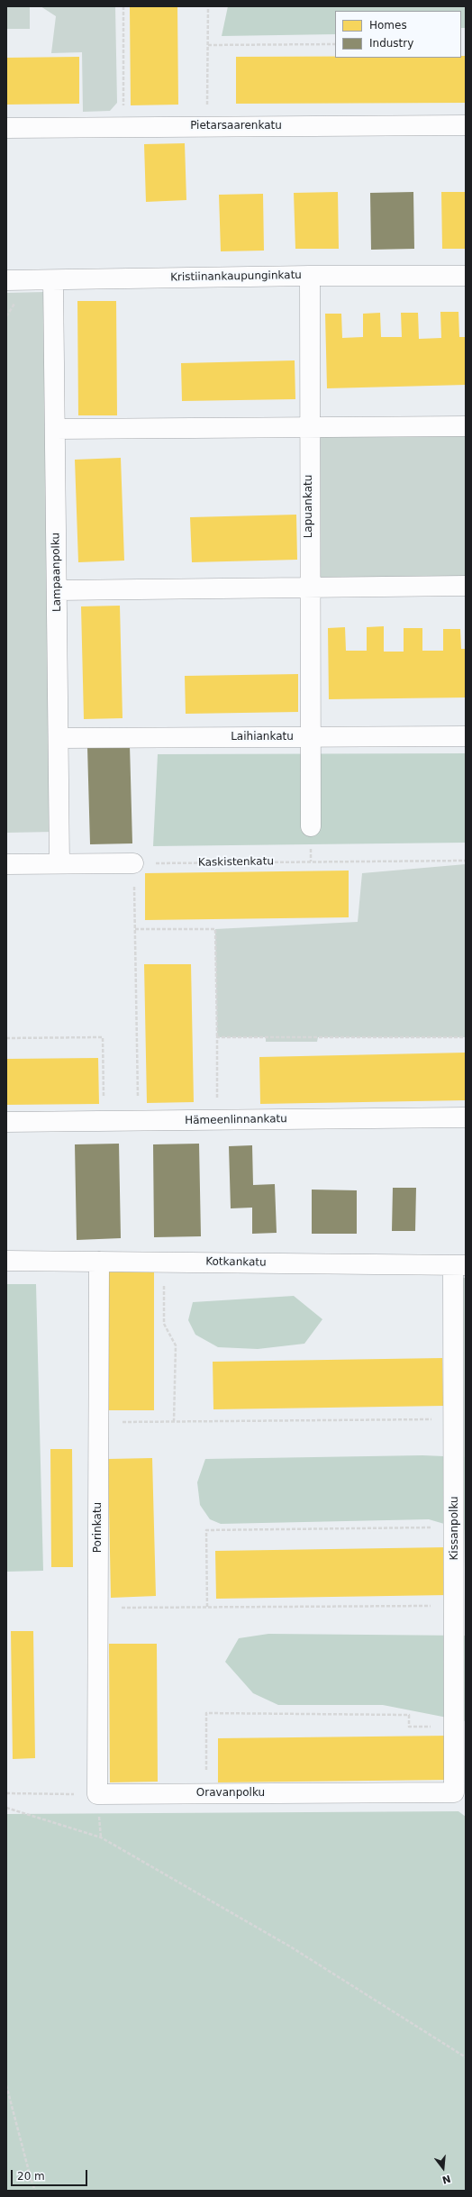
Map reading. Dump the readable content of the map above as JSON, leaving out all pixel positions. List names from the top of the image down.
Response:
{
  "streets": {
    "street": [
      "Pietarsaarenkatu",
      "Kristiinankaupunginkatu",
      "Lapuankatu",
      "Lampaanpolku",
      "Laihiankatu",
      "Hämeenlinnankatu",
      "Kotkankatu",
      "Porinkatu",
      "Kissanpolku",
      "Oravanpolku"
    ],
    "path": ["Kaskistenkatu"]
  },
  "crossings": [
    ["Kristiinankaupunginkatu", "Lapuankatu"],
    ["Kristiinankaupunginkatu", "Lampaanpolku"],
    ["Lapuankatu", "Laihiankatu"],
    ["Lampaanpolku", "Laihiankatu"],
    ["Kotkankatu", "Porinkatu"],
    ["Kotkankatu", "Kissanpolku"],
    ["Porinkatu", "Oravanpolku"],
    ["Kissanpolku", "Oravanpolku"]
  ],
  "legend": ["Homes", "Industry"],
  "scale_bar": "20 m",
  "north": "bottom"
}
